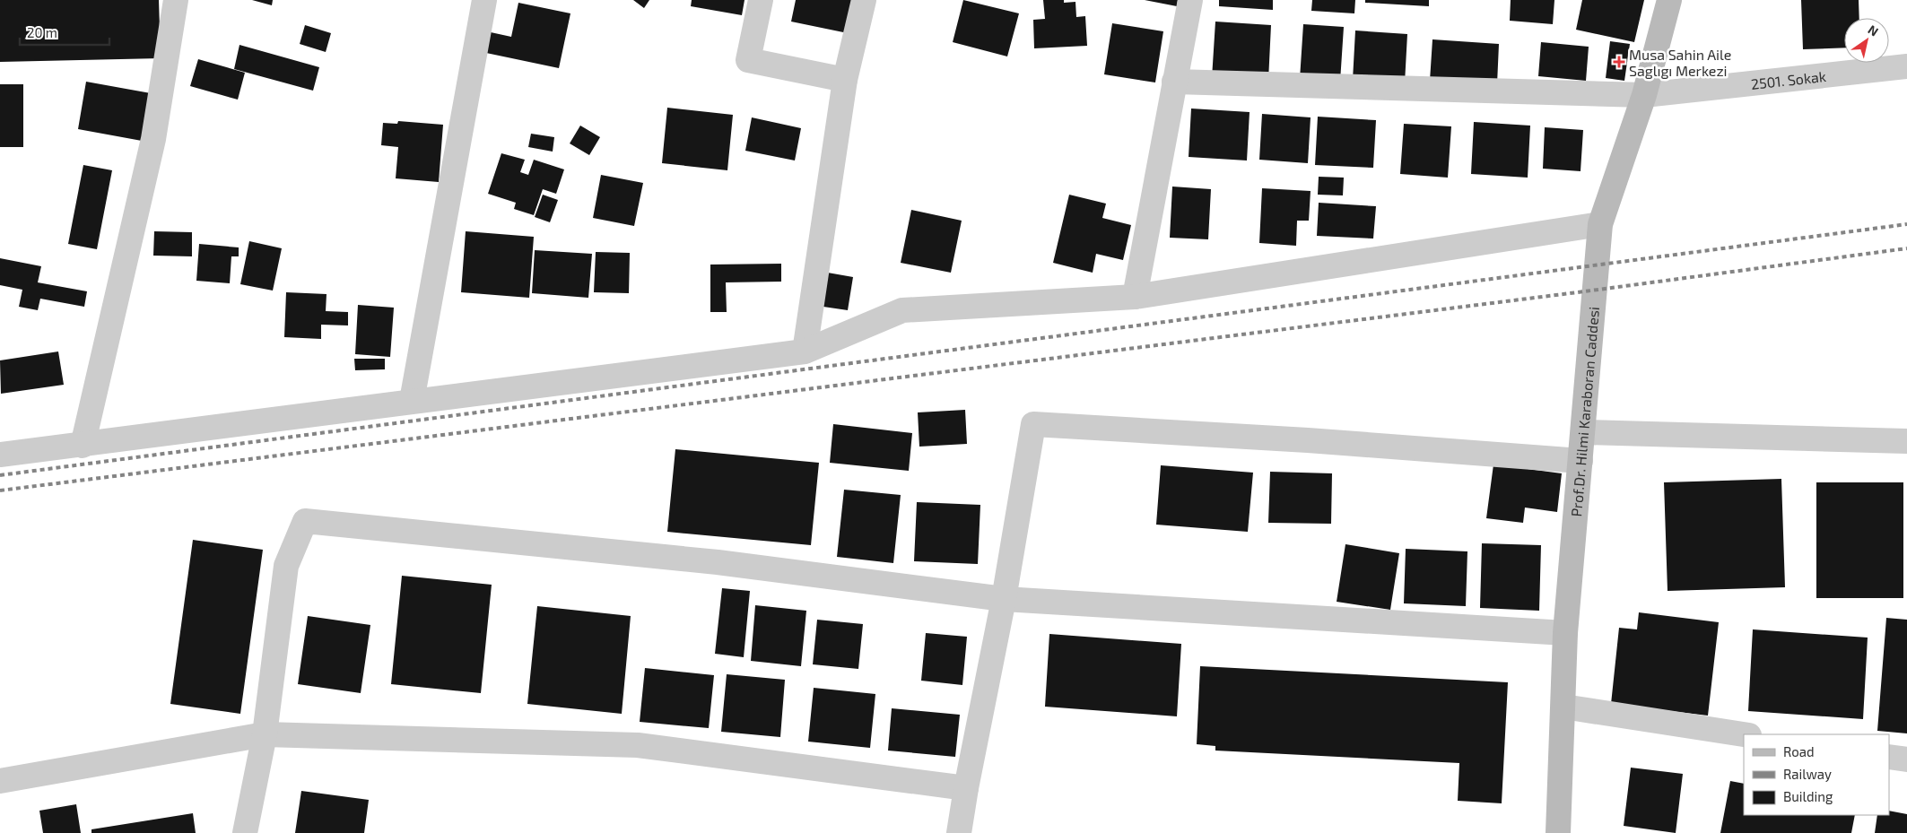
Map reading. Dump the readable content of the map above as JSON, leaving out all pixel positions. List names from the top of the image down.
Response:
{
  "streets": {
    "street": ["2501. Sokak", "Prof.Dr. Hilmi Karaboran Caddesi"]
  },
  "crossings": [
    ["2501. Sokak", "Prof.Dr. Hilmi Karaboran Caddesi"]
  ],
  "places": {
    "health": ["Musa Sahin Aile Saglıgı Merkezi"]
  },
  "legend": ["Road", "Railway", "Building"],
  "scale_bar": "20 m",
  "north": "top right"
}
